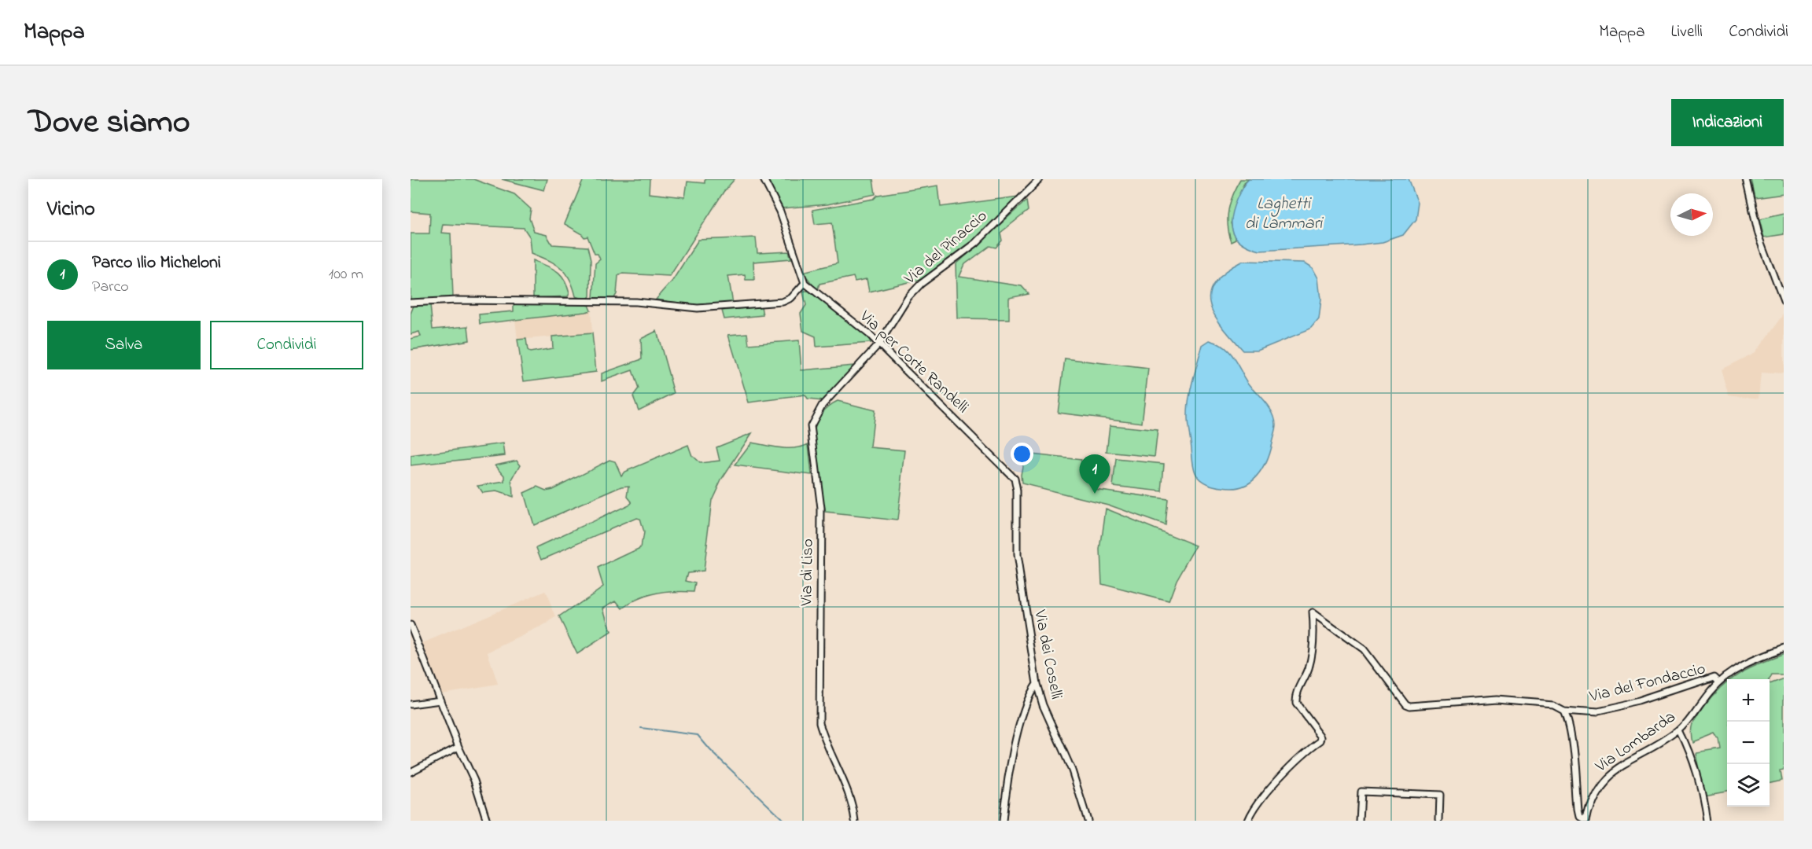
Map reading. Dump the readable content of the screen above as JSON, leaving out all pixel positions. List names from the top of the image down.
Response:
{
  "streets": {
    "street": [
      "Via del Pinaccio",
      "Via per Corte Randelli",
      "Via di Liso",
      "Via dei Coselli",
      "Via del Fondaccio",
      "Via Lombarda"
    ]
  },
  "crossings": [
    ["Via del Pinaccio", "Via per Corte Randelli"],
    ["Via del Pinaccio", "Via di Liso"],
    ["Via per Corte Randelli", "Via di Liso"],
    ["Via per Corte Randelli", "Via dei Coselli"],
    ["Via del Fondaccio", "Via Lombarda"]
  ],
  "water": ["Laghetti di Lammari"],
  "north": "right",
  "page": {
    "header": "Mappa",
    "nav": ["Mappa", "Livelli", "Condividi"],
    "title": "Dove siamo",
    "buttons": [
      "Indicazioni",
      ["Salva", "Condividi"]
    ],
    "heading": "Vicino",
    "list": [
      {
        "mark": "1",
        "name": "Parco Ilio Micheloni",
        "note": "Parco",
        "value": "100 m"
      }
    ],
    "pins": "1",
    "map_buttons": ["+", "−"]
  }
}
